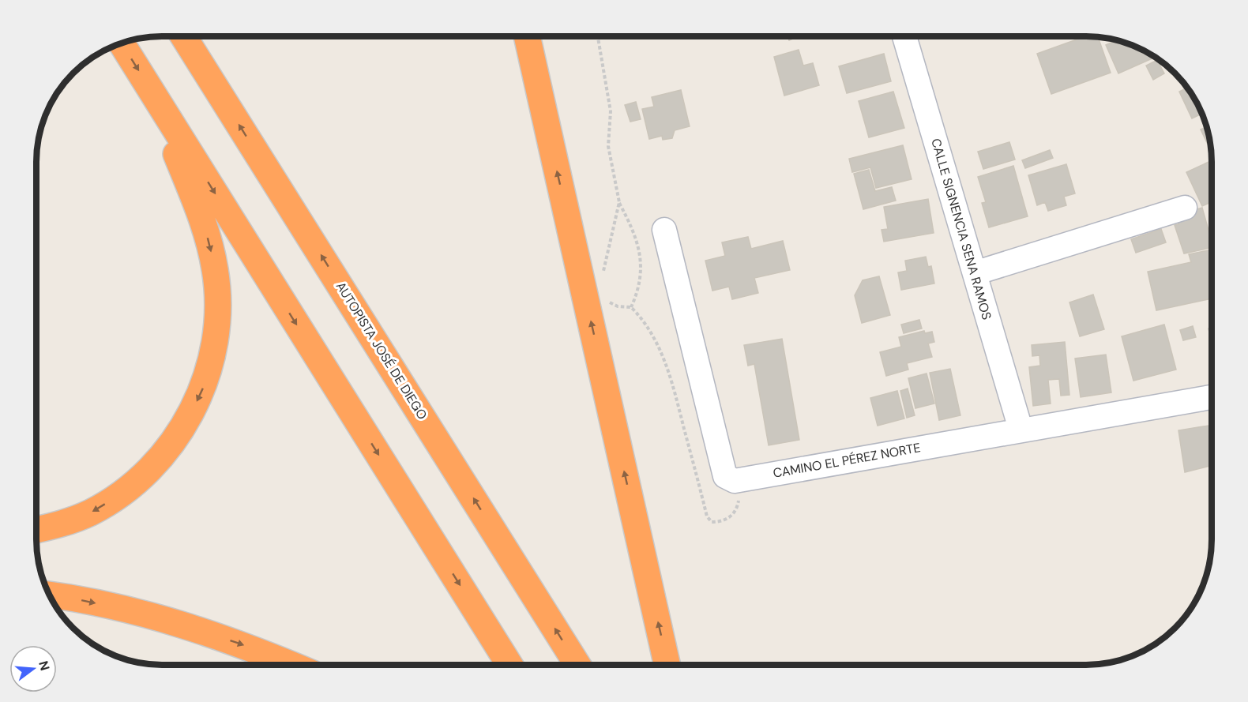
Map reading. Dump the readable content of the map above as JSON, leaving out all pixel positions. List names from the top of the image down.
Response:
{
  "streets": {
    "highway": ["AUTOPISTA JOSÉ DE DIEGO"],
    "street": ["CALLE SIGNENCIA SENA RAMOS", "CAMINO EL PÉREZ NORTE"]
  },
  "crossings": [
    ["CALLE SIGNENCIA SENA RAMOS", "CAMINO EL PÉREZ NORTE"]
  ],
  "north": "right"
}
